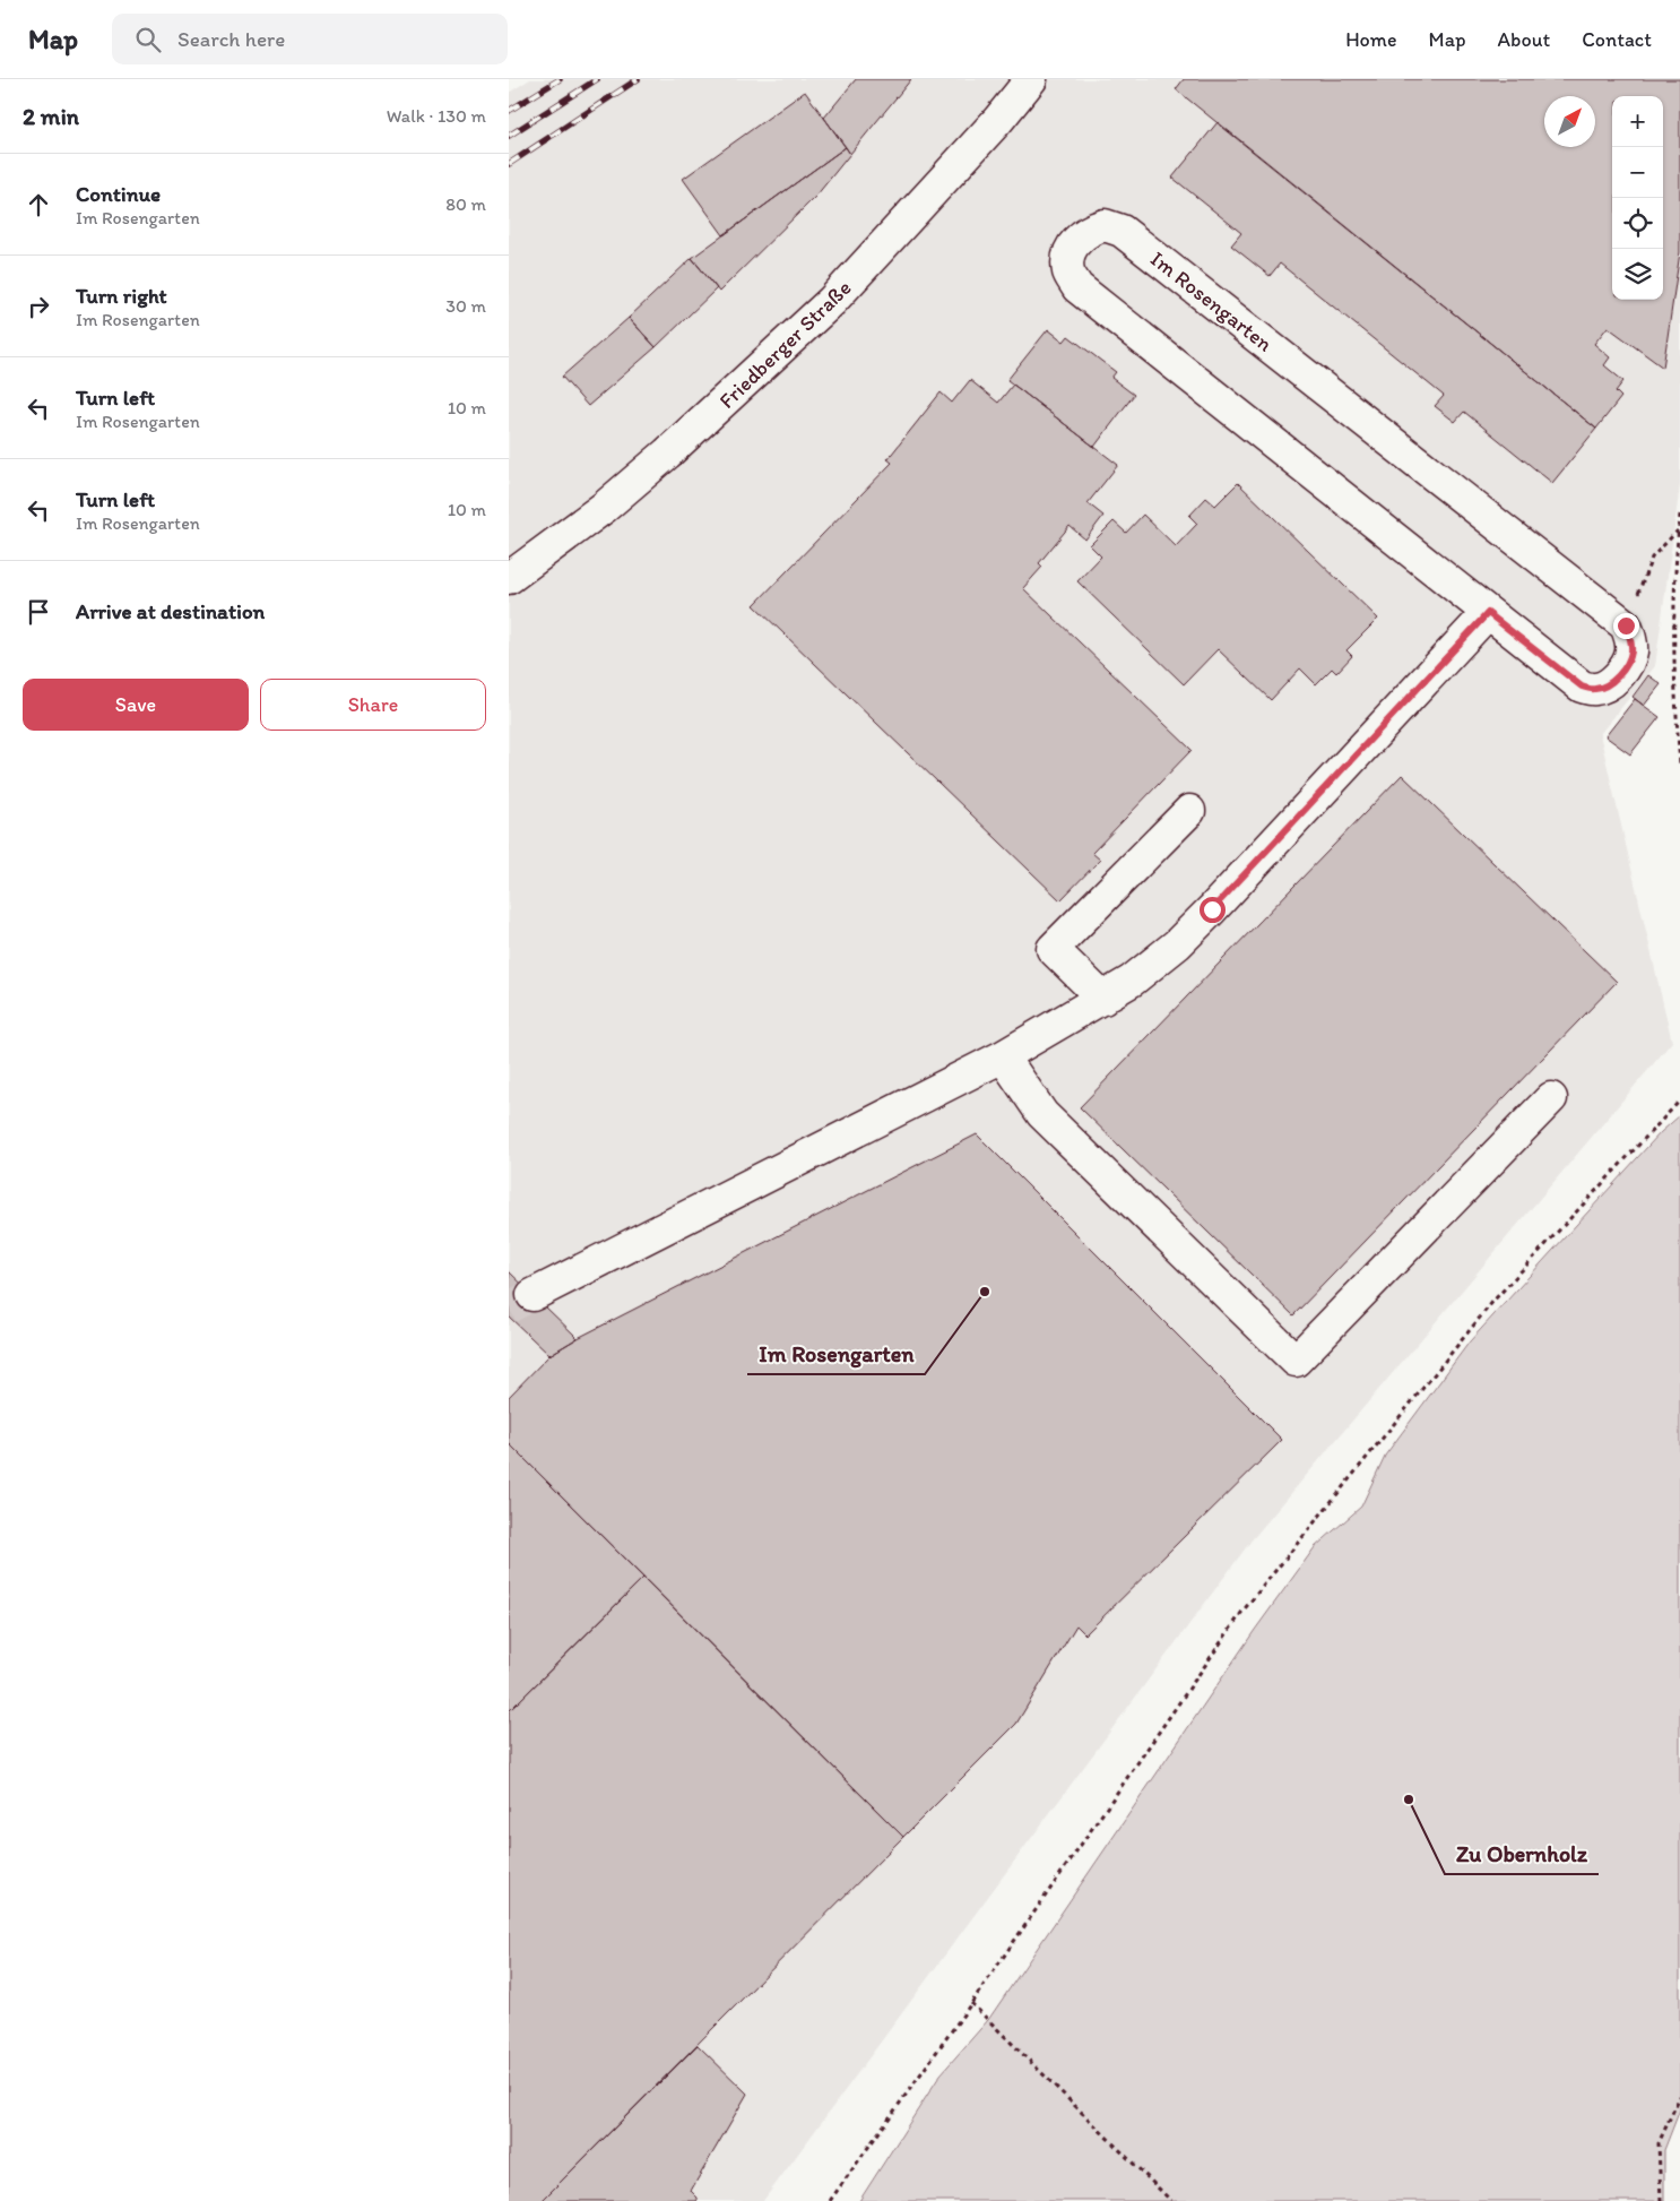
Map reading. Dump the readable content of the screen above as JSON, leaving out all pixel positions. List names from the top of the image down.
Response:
{
  "streets": {
    "street": ["Im Rosengarten", "Friedberger Straße"]
  },
  "places": ["Im Rosengarten", "Zu Obernholz"],
  "north": "top right",
  "page": {
    "header": "Map",
    "search": "Search here",
    "nav": [
      "Home",
      "Map",
      "About",
      "Contact"
    ],
    "heading": ["2 min", "Walk · 130 m"],
    "map_buttons": ["+", "−"],
    "list": [
      ["Continue", "Im Rosengarten", "80 m"],
      ["Turn right", "Im Rosengarten", "30 m"],
      ["Turn left", "Im Rosengarten", "10 m"],
      ["Turn left", "Im Rosengarten", "10 m"],
      "Arrive at destination"
    ],
    "buttons": ["Save", "Share"]
  }
}
